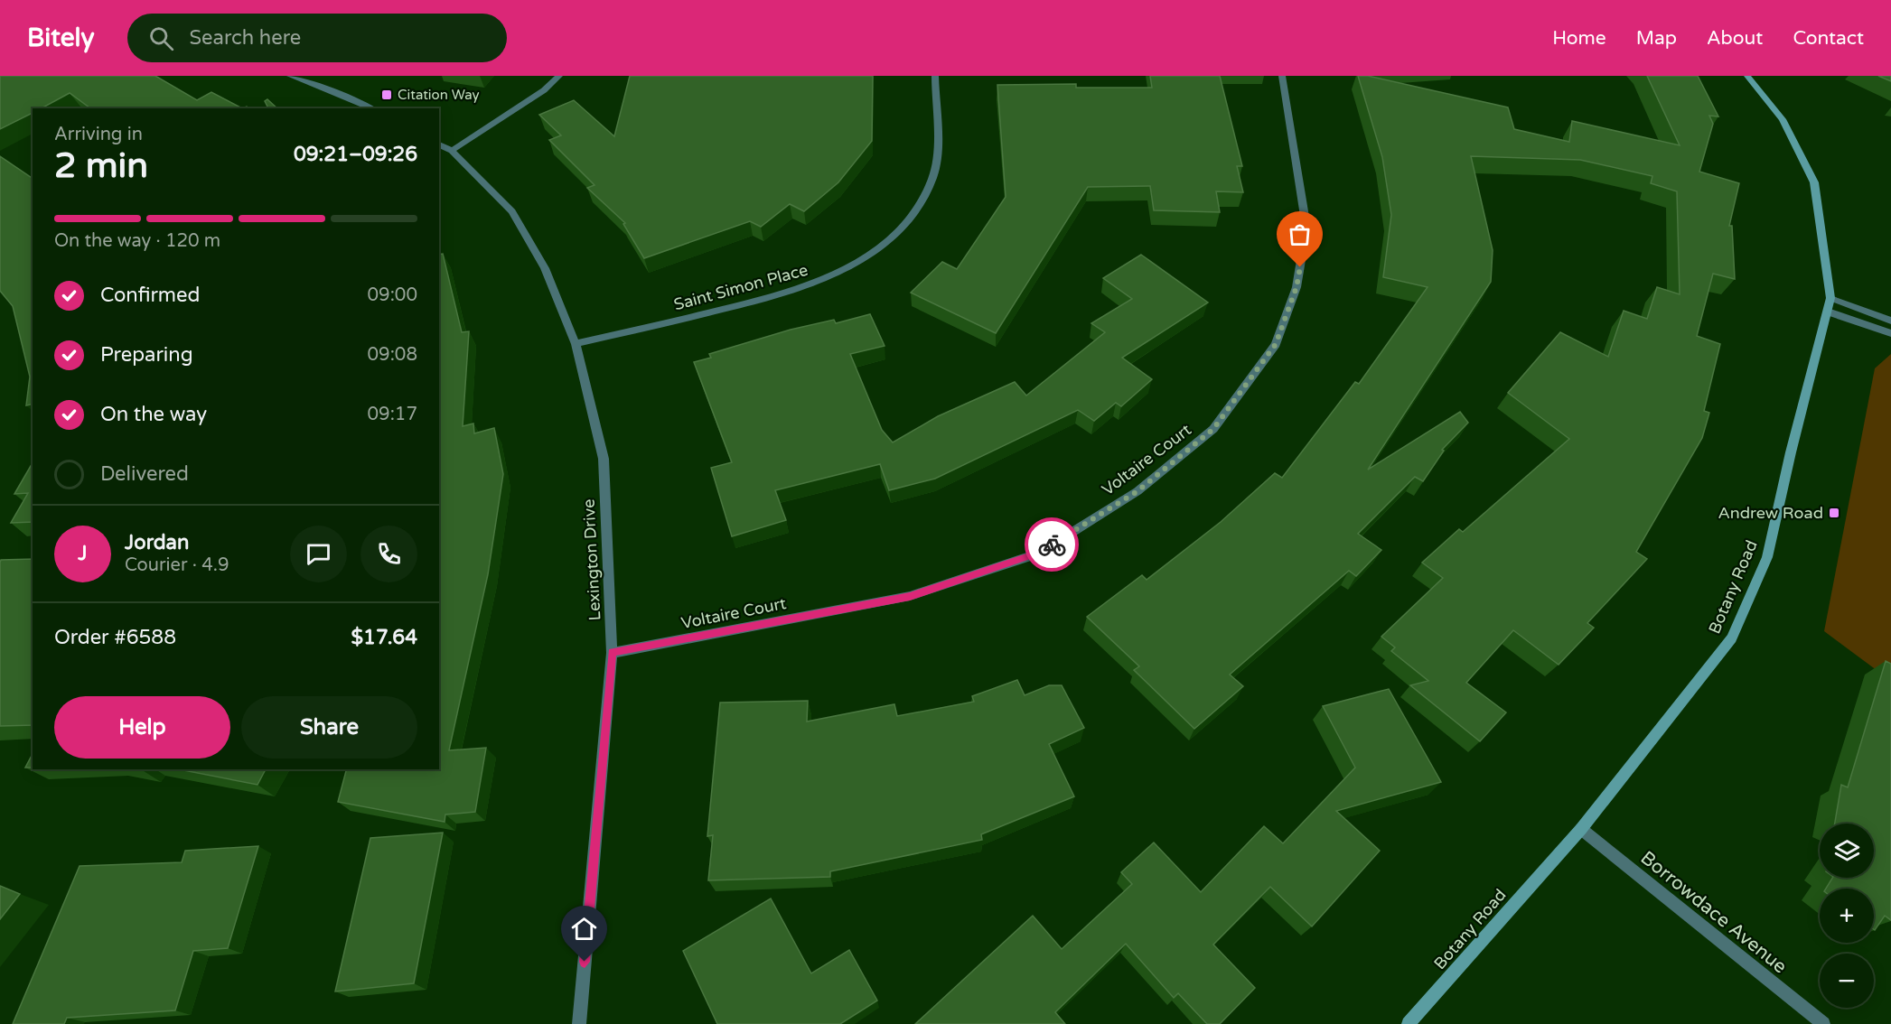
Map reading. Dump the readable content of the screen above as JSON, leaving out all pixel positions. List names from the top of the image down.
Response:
{
  "streets": {
    "main road": ["Botany Road"],
    "street": [
      "Saint Simon Place",
      "Voltaire Court",
      "Lexington Drive",
      "Borrowdace Avenue"
    ]
  },
  "crossings": [
    ["Saint Simon Place", "Lexington Drive"],
    ["Voltaire Court", "Lexington Drive"],
    ["Botany Road", "Borrowdace Avenue"]
  ],
  "places": {
    "transit": ["Citation Way", "Andrew Road"]
  },
  "page": {
    "header": "Bitely",
    "search": "Search here",
    "nav": [
      "Home",
      "Map",
      "About",
      "Contact"
    ],
    "heading": ["2 min", "Arriving in", "09:21–09:26"],
    "panel": [
      "Jordan",
      "Courier · 4.9",
      "Order #6588",
      "$17.64"
    ],
    "bar": "On the way · 120 m",
    "list": [
      ["Confirmed", "09:00"],
      ["Preparing", "09:08"],
      ["On the way", "09:17"],
      "Delivered"
    ],
    "round": "J",
    "buttons": ["Help", "Share"],
    "map_buttons": ["+", "−"]
  }
}
